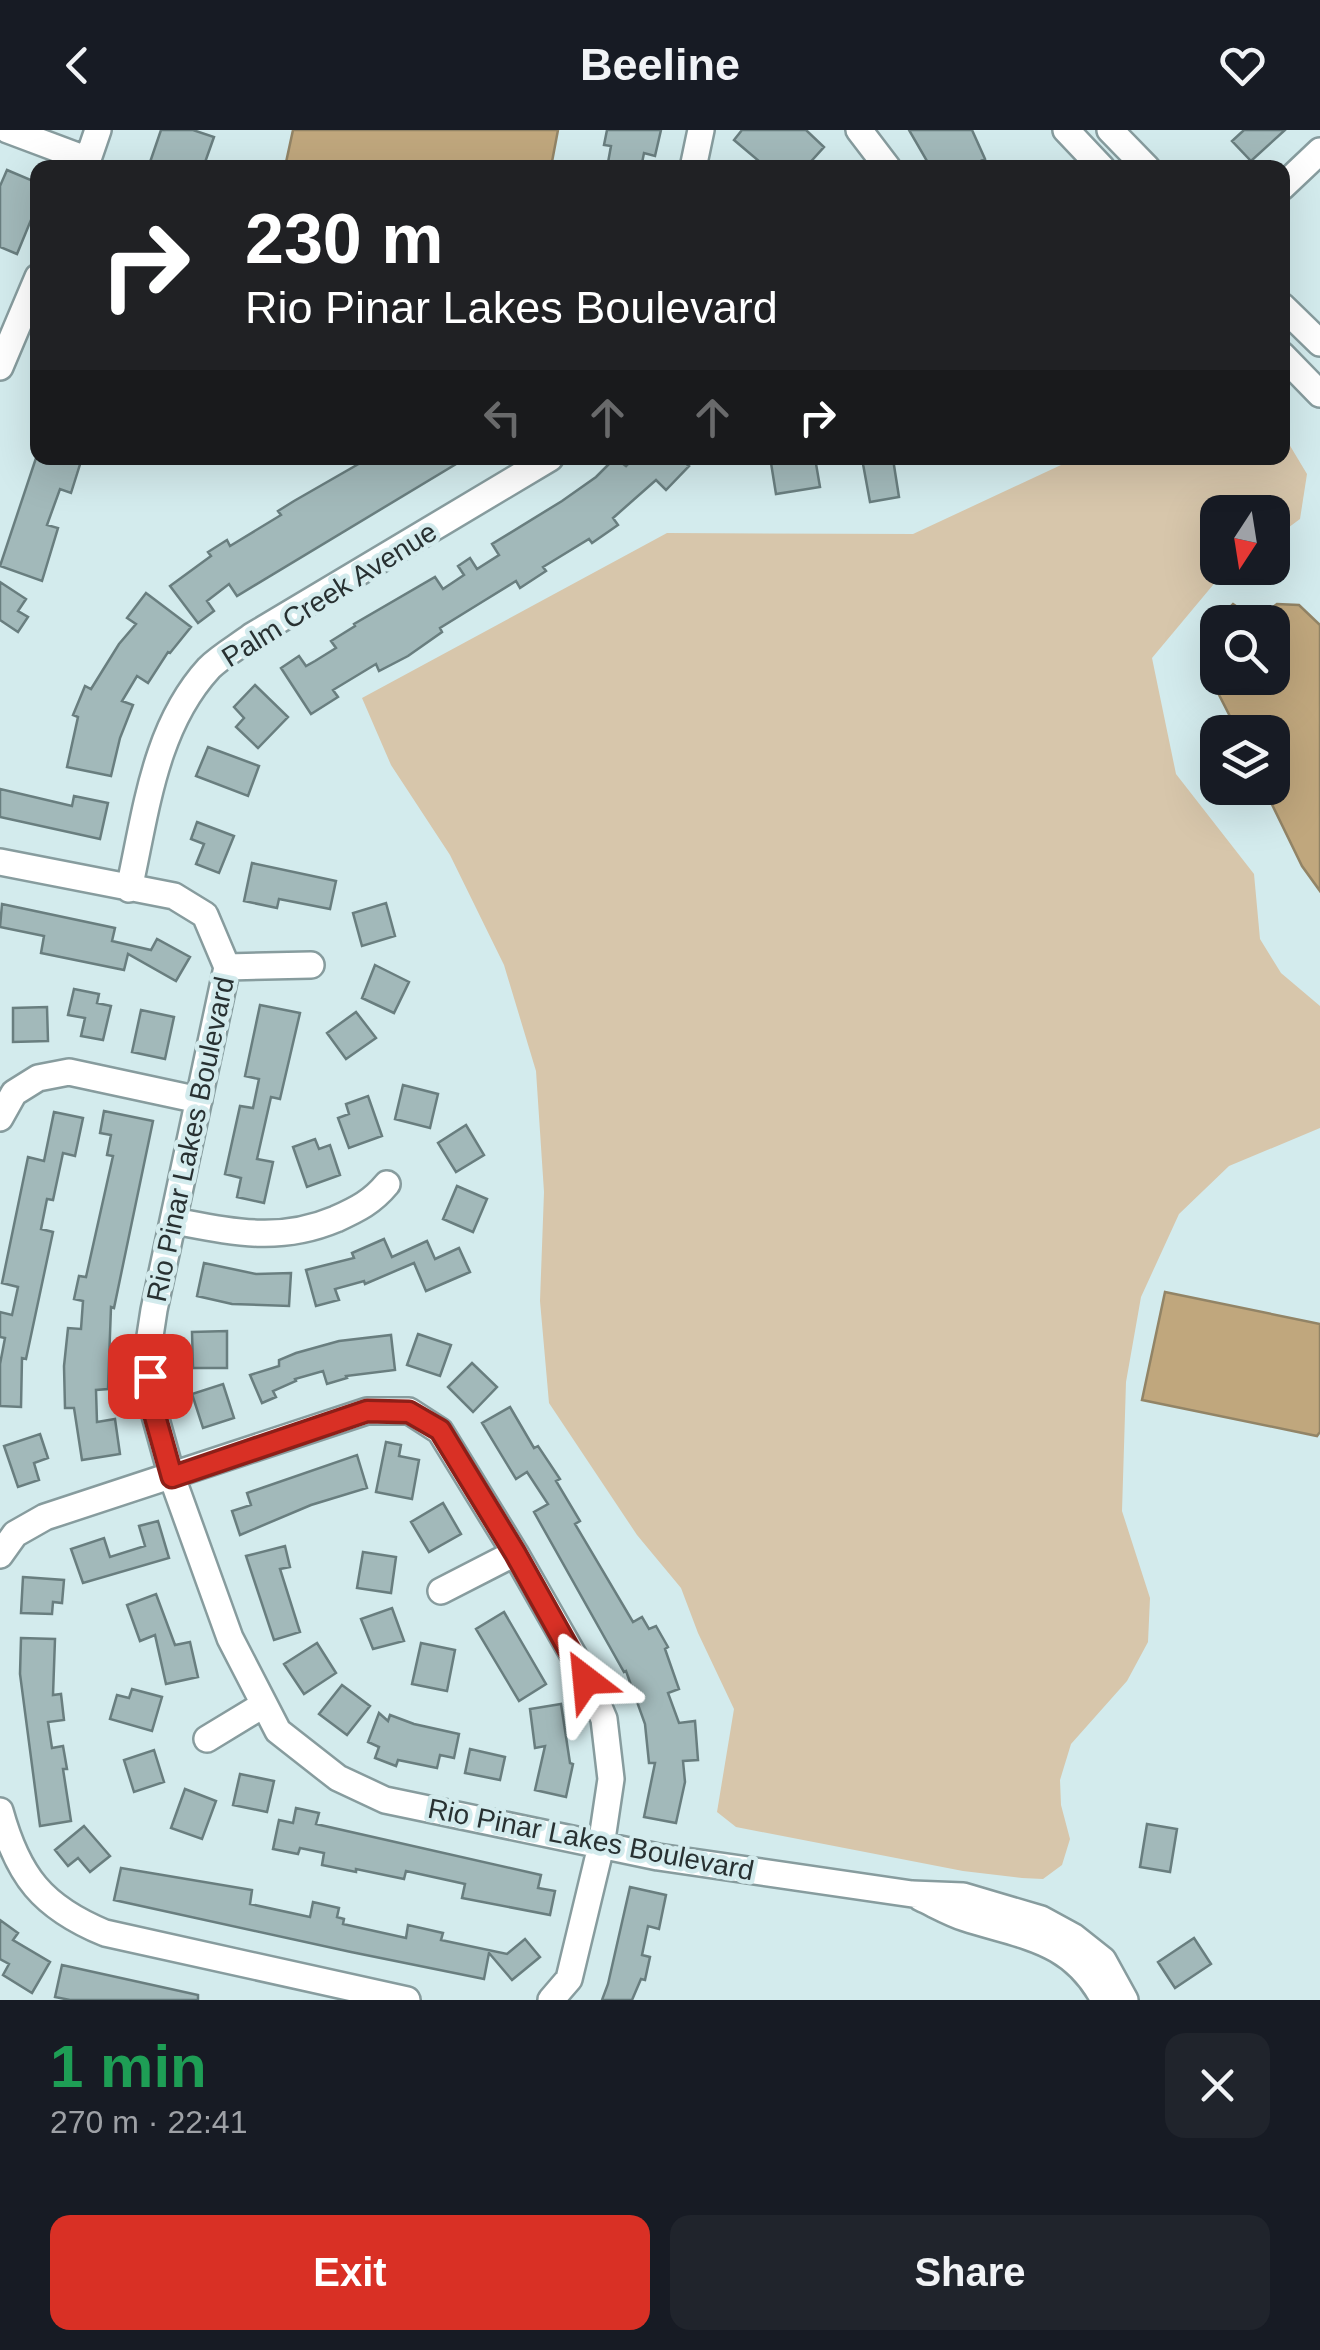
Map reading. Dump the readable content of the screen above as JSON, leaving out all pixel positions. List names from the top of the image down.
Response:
{
  "streets": {
    "street": ["Palm Creek Avenue", "Rio Pinar Lakes Boulevard"]
  },
  "crossings": [
    ["Palm Creek Avenue", "Rio Pinar Lakes Boulevard"]
  ],
  "north": "bottom",
  "page": {
    "header": "Beeline",
    "turn": ["230 m", "Rio Pinar Lakes Boulevard"],
    "heading": ["1 min", "270 m · 22:41"],
    "buttons": ["Exit", "Share"]
  }
}
